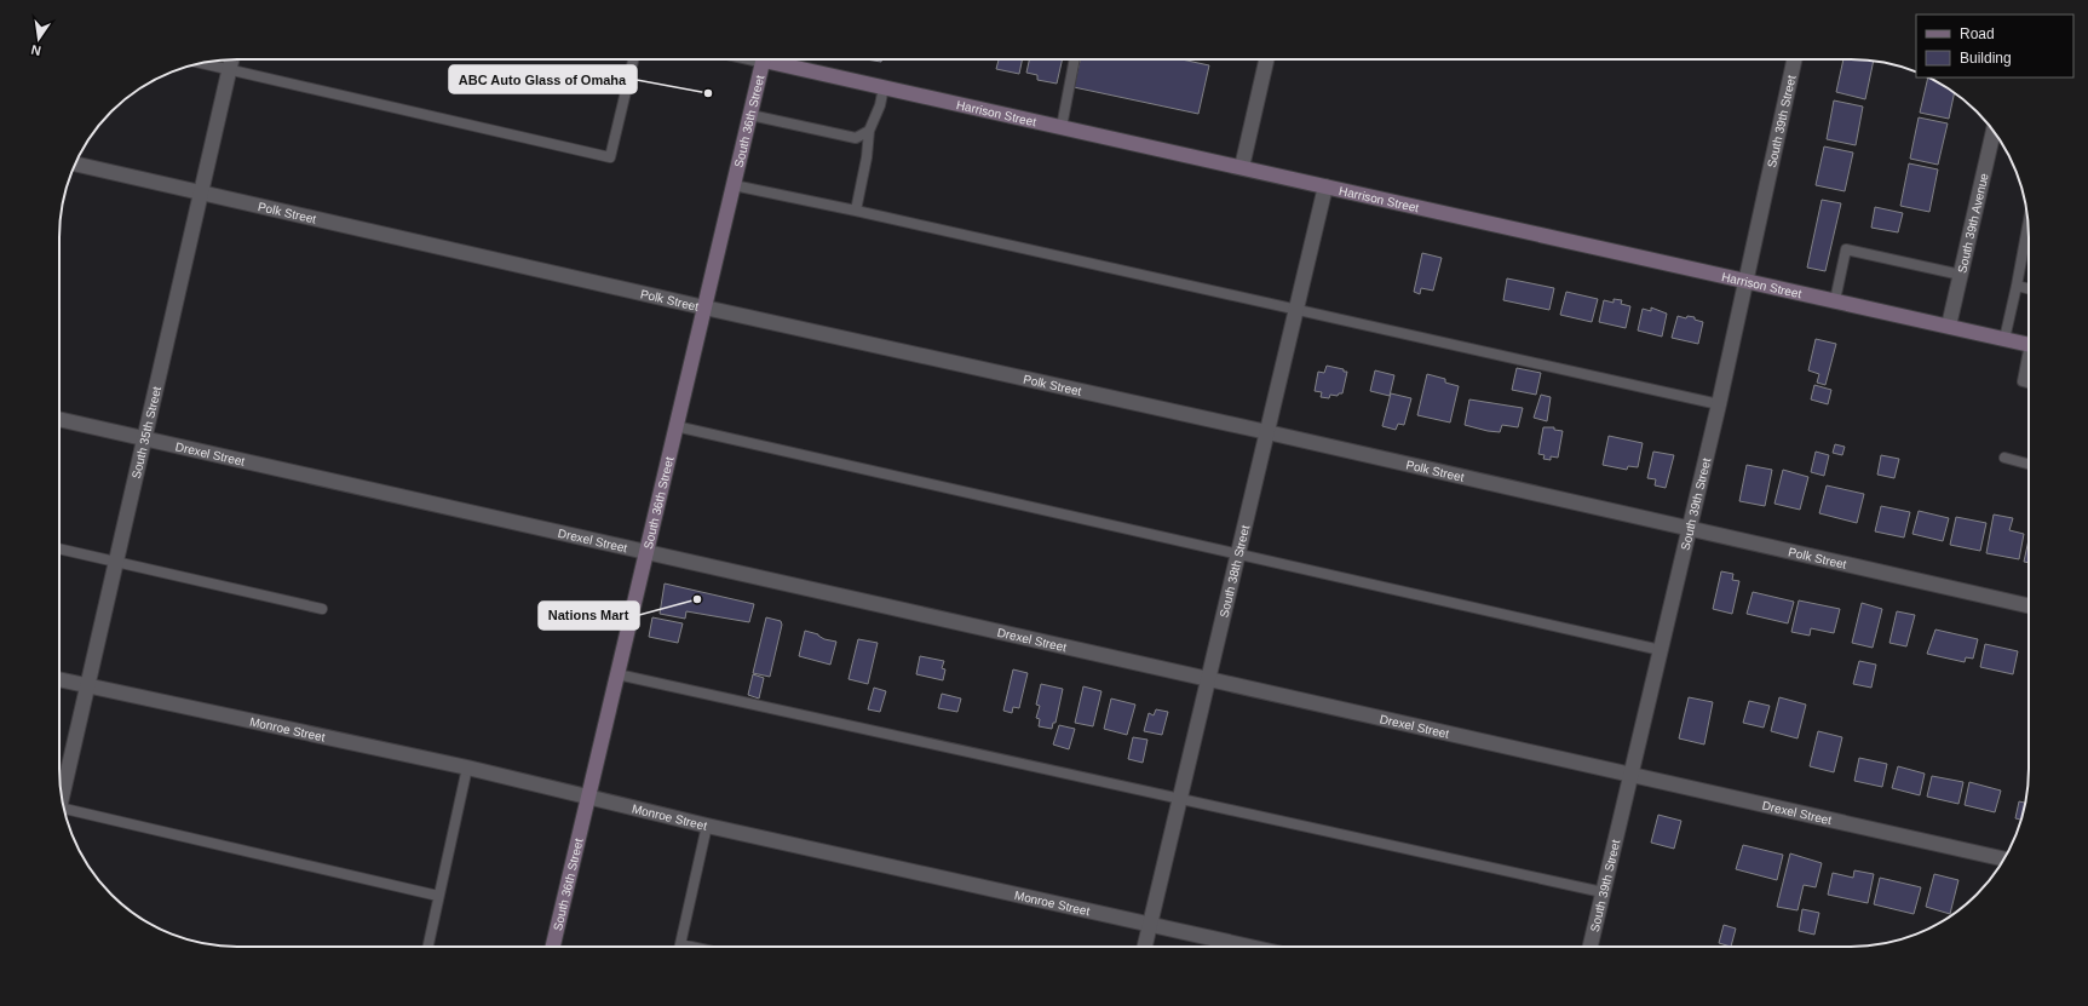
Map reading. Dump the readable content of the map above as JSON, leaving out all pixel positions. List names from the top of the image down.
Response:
{
  "streets": {
    "main road": ["Harrison Street", "South 36th Street"],
    "street": [
      "South 39th Street",
      "Polk Street",
      "South 39th Avenue",
      "South 35th Street",
      "Drexel Street",
      "South 38th Street",
      "Monroe Street"
    ]
  },
  "crossings": [
    ["Harrison Street", "South 39th Street"],
    ["Harrison Street", "South 39th Avenue"],
    ["Harrison Street", "South 38th Street"],
    ["South 36th Street", "Polk Street"],
    ["South 36th Street", "Drexel Street"],
    ["South 36th Street", "Monroe Street"],
    ["South 39th Street", "Polk Street"],
    ["South 39th Street", "Drexel Street"],
    ["Polk Street", "South 35th Street"],
    ["Polk Street", "South 38th Street"],
    ["South 35th Street", "Drexel Street"],
    ["South 35th Street", "Monroe Street"],
    ["Drexel Street", "South 38th Street"],
    ["South 38th Street", "Monroe Street"]
  ],
  "places": ["ABC Auto Glass of Omaha", "Nations Mart"],
  "legend": ["Road", "Building"],
  "north": "bottom"
}
